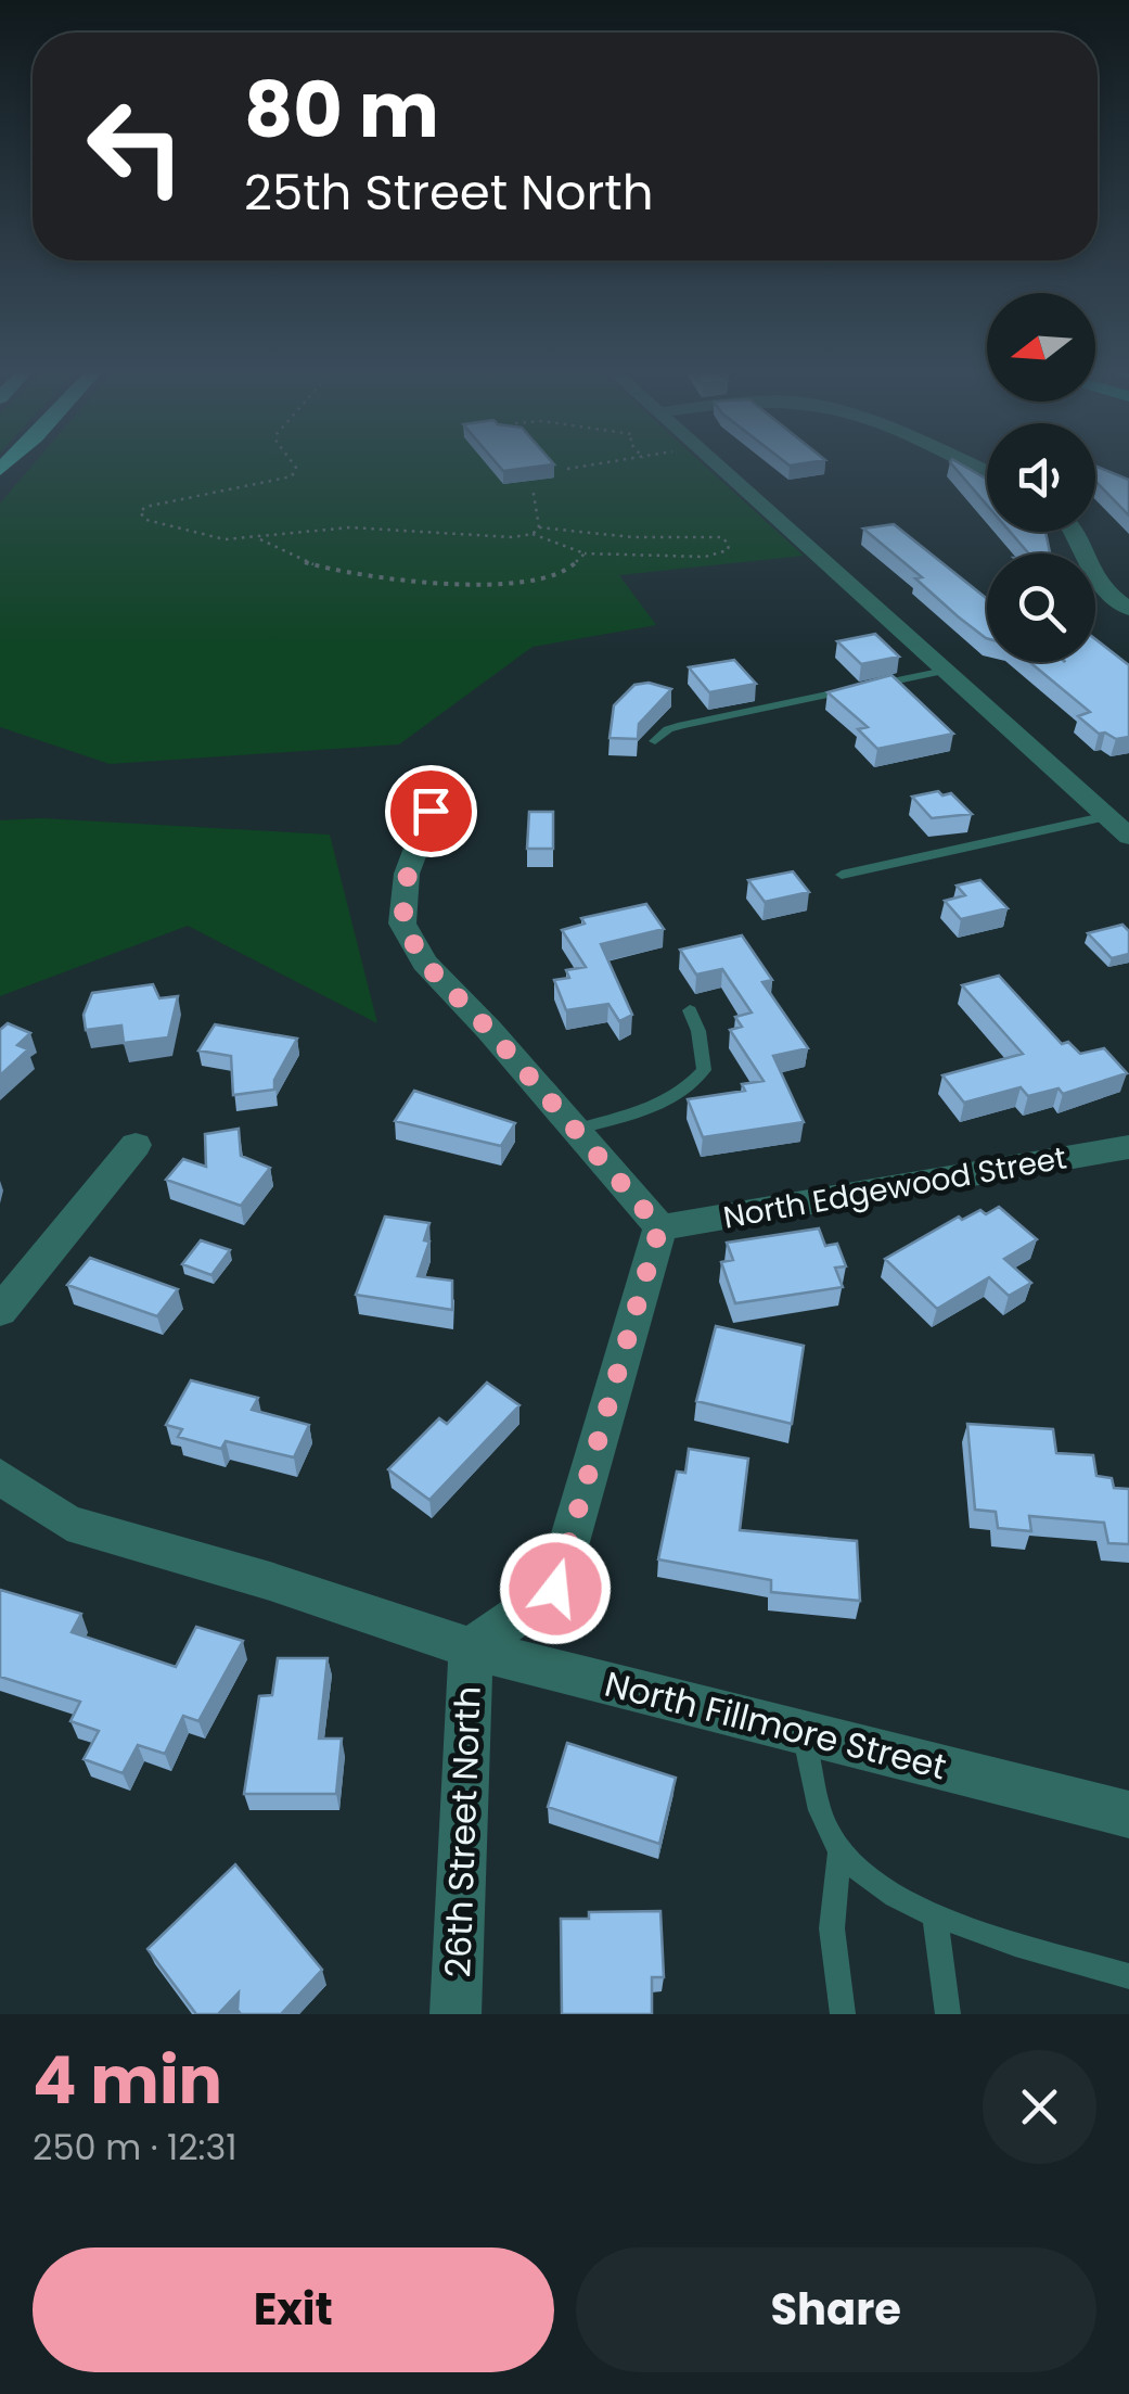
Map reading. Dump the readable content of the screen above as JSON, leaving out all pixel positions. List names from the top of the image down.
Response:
{
  "streets": {
    "street": ["North Edgewood Street", "North Fillmore Street", "26th Street North"]
  },
  "crossings": [
    ["North Fillmore Street", "26th Street North"]
  ],
  "north": "left",
  "page": {
    "turn": ["80 m", "25th Street North"],
    "heading": ["4 min", "250 m · 12:31"],
    "buttons": ["Exit", "Share"]
  }
}
